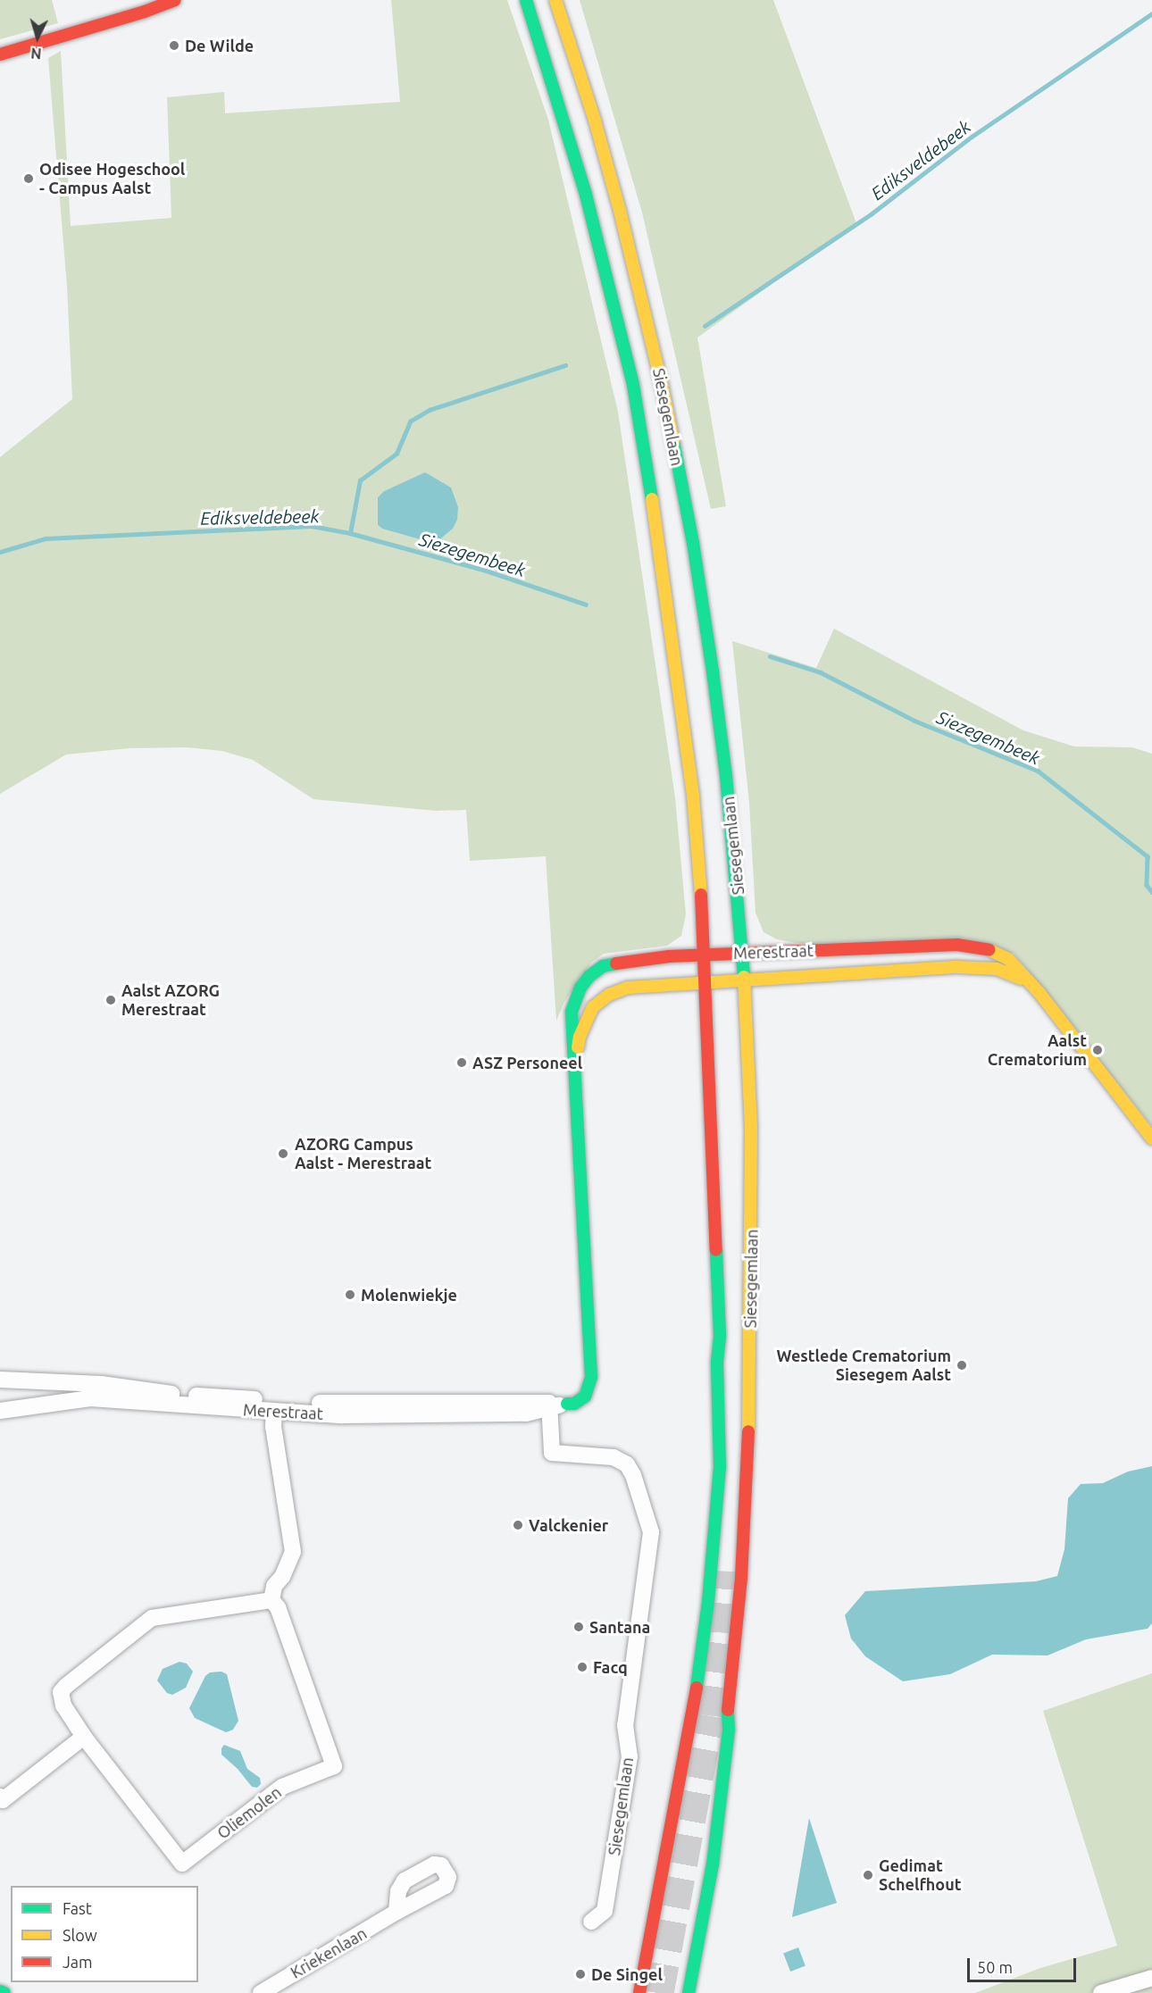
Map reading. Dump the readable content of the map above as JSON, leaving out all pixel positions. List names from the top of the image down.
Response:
{
  "streets": {
    "main road": ["Siesegemlaan", "Merestraat"],
    "street": ["Oliemolen", "Kriekenlaan"]
  },
  "crossings": [
    ["Siesegemlaan", "Merestraat"]
  ],
  "water": ["Ediksveldebeek", "Siezegembeek"],
  "places": [
    "De Wilde",
    "Odisee Hogeschool - Campus Aalst",
    "Aalst AZORG Merestraat",
    "Aalst Crematorium",
    "ASZ Personeel",
    "AZORG Campus Aalst - Merestraat",
    "Molenwiekje",
    "Westlede Crematorium Siesegem Aalst",
    "Valckenier",
    "Santana",
    "Facq",
    "Gedimat Schelfhout",
    "De Singel"
  ],
  "legend": ["Fast", "Slow", "Jam"],
  "scale_bar": "50 m",
  "north": "bottom"
}
